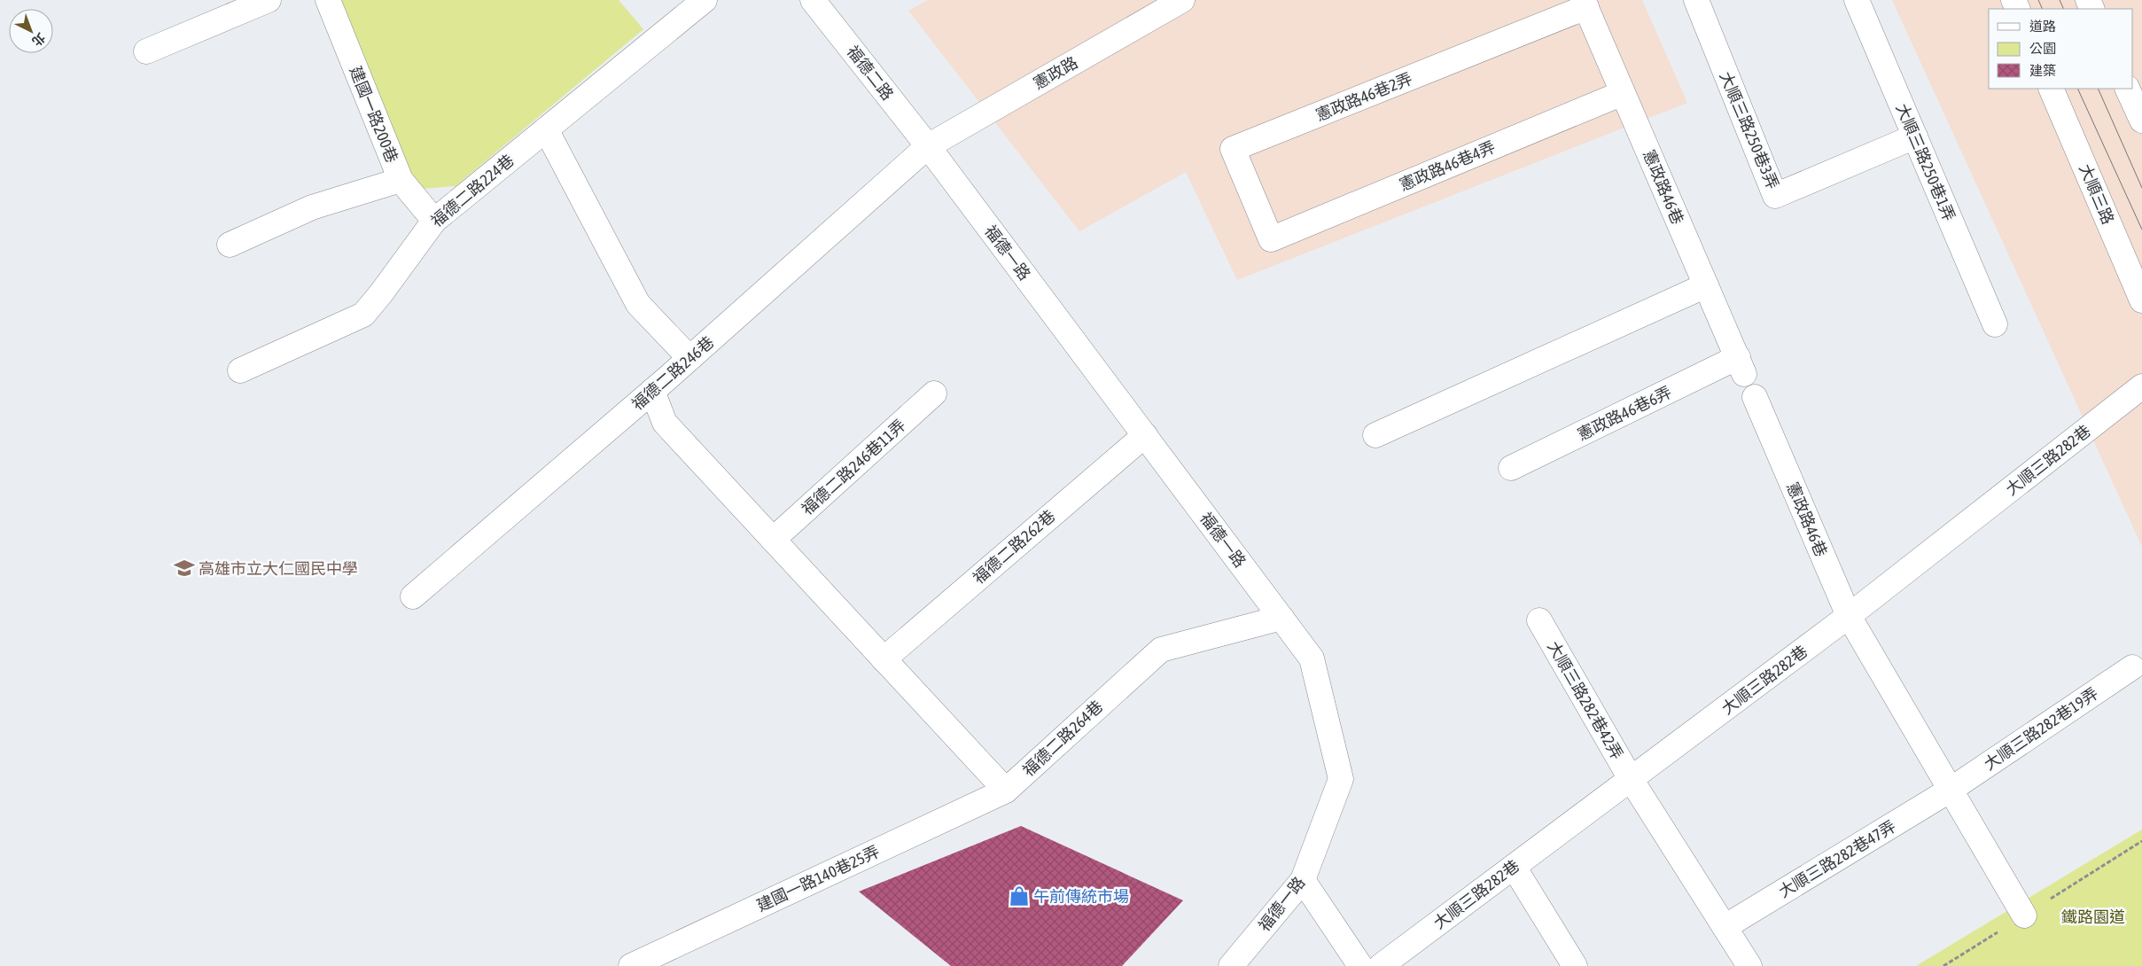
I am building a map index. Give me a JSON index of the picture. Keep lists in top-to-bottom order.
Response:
{
  "streets": {
    "street": [
      "福德二路",
      "憲政路",
      "憲政路46巷2弄",
      "建國一路200巷",
      "大順三路250巷3弄",
      "大順三路250巷1弄",
      "憲政路46巷4弄",
      "憲政路46巷",
      "福德二路224巷",
      "大順三路",
      "福德一路",
      "福德二路246巷",
      "憲政路46巷6弄",
      "大順三路282巷",
      "福德二路246巷11弄",
      "福德二路262巷",
      "大順三路282巷42弄",
      "大順三路282巷19弄",
      "福德二路264巷",
      "大順三路282巷47弄",
      "建國一路140巷25弄"
    ]
  },
  "crossings": [
    ["福德二路", "憲政路"],
    ["福德二路", "福德一路"],
    ["福德二路", "福德二路246巷"],
    ["憲政路", "福德一路"],
    ["憲政路", "福德二路246巷"],
    ["憲政路46巷2弄", "憲政路46巷4弄"],
    ["憲政路46巷2弄", "憲政路46巷"],
    ["建國一路200巷", "福德二路224巷"],
    ["大順三路250巷3弄", "大順三路250巷1弄"],
    ["憲政路46巷4弄", "憲政路46巷"],
    ["憲政路46巷", "憲政路46巷6弄"],
    ["憲政路46巷", "大順三路282巷"],
    ["福德一路", "福德二路246巷"],
    ["福德一路", "福德二路262巷"],
    ["福德一路", "福德二路264巷"],
    ["大順三路282巷", "大順三路282巷42弄"],
    ["大順三路282巷19弄", "大順三路282巷47弄"],
    ["福德二路264巷", "建國一路140巷25弄"]
  ],
  "parks": ["鐵路園道"],
  "places": {
    "school or university": ["高雄市立大仁國民中學"],
    "shop": ["午前傳統市場"]
  },
  "legend": ["道路", "公園", "建築"],
  "north": "bottom right"
}
